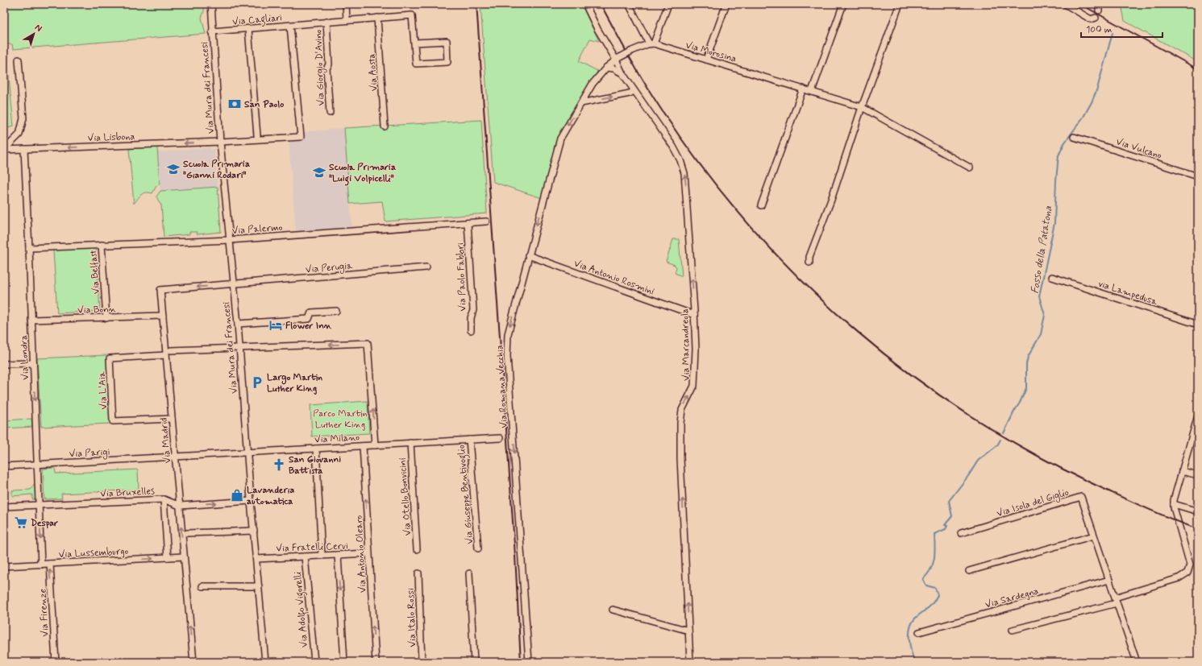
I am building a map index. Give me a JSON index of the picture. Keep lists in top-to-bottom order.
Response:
{
  "streets": {
    "street": [
      "Via Cagliari",
      "Via Morosina",
      "Via Giorgio D'Avino",
      "Via Aosta",
      "Via Mura dei Francesi",
      "Via Lisbona",
      "Via Vulcano",
      "Via Palermo",
      "Via Perugia",
      "Via Belfast",
      "Via Paolo Fabbri",
      "Via Antonio Rosmini",
      "via Lampedusa",
      "Via Bonn",
      "Via Marcandreola",
      "Via Londra",
      "Via Romana Vecchia",
      "Via L'Aia",
      "Via Milano",
      "Via Madrid",
      "Via Parigi",
      "Via Bruxelles",
      "Via Giuseppe Bentivoglio",
      "Via Otello Bonvicini",
      "Via Isola del Giglio",
      "Via Fratelli Cervi",
      "Via Lussemburgo",
      "Via Antonio Olearo",
      "Via Sardegna",
      "Via Adolfo Vigorelli",
      "Via Firenze",
      "Via Italo Rossi"
    ]
  },
  "crossings": [
    ["Via Cagliari", "Via Giorgio D'Avino"],
    ["Via Cagliari", "Via Aosta"],
    ["Via Cagliari", "Via Mura dei Francesi"],
    ["Via Cagliari", "Via Lisbona"],
    ["Via Mura dei Francesi", "Via Lisbona"],
    ["Via Mura dei Francesi", "Via Palermo"],
    ["Via Mura dei Francesi", "Via Perugia"],
    ["Via Mura dei Francesi", "Via Milano"],
    ["Via Mura dei Francesi", "Via Madrid"],
    ["Via Mura dei Francesi", "Via Bruxelles"],
    ["Via Mura dei Francesi", "Via Fratelli Cervi"],
    ["Via Lisbona", "Via Londra"],
    ["Via Palermo", "Via Belfast"],
    ["Via Palermo", "Via Paolo Fabbri"],
    ["Via Palermo", "Via Londra"],
    ["Via Perugia", "Via Madrid"],
    ["Via Belfast", "Via Bonn"],
    ["Via Antonio Rosmini", "Via Marcandreola"],
    ["Via Antonio Rosmini", "Via Romana Vecchia"],
    ["Via Bonn", "Via Londra"],
    ["Via Bonn", "Via Madrid"],
    ["Via Marcandreola", "Via Romana Vecchia"],
    ["Via Londra", "Via Parigi"],
    ["Via Londra", "Via Bruxelles"],
    ["Via Londra", "Via Lussemburgo"],
    ["Via L'Aia", "Via Madrid"],
    ["Via Milano", "Via Madrid"],
    ["Via Milano", "Via Parigi"],
    ["Via Milano", "Via Giuseppe Bentivoglio"],
    ["Via Milano", "Via Otello Bonvicini"],
    ["Via Milano", "Via Antonio Olearo"],
    ["Via Madrid", "Via Parigi"],
    ["Via Madrid", "Via Bruxelles"],
    ["Via Madrid", "Via Lussemburgo"],
    ["Via Isola del Giglio", "Via Sardegna"],
    ["Via Fratelli Cervi", "Via Antonio Olearo"],
    ["Via Fratelli Cervi", "Via Adolfo Vigorelli"],
    ["Via Lussemburgo", "Via Firenze"]
  ],
  "one_way": [
    "Via Lisbona",
    "Via Marcandreola",
    "Via Londra",
    "Via Romana Vecchia",
    "Via Lussemburgo",
    "Via Firenze"
  ],
  "water": ["Fosso della Patatona"],
  "parks": ["Parco Martin Luther King"],
  "places": {
    "bank": ["San Paolo"],
    "school or university": ["Scuola Primaria \"Gianni Rodari\"", "Scuola Primaria \"Luigi Volpicelli\""],
    "hotel": ["Flower Inn"],
    "parking": ["Largo Martin Luther King"],
    "church": ["San Giovanni Battista"],
    "shop": ["Lavanderia automatica"],
    "supermarket": ["Despar"]
  },
  "scale_bar": "100 m",
  "north": "top right"
}
